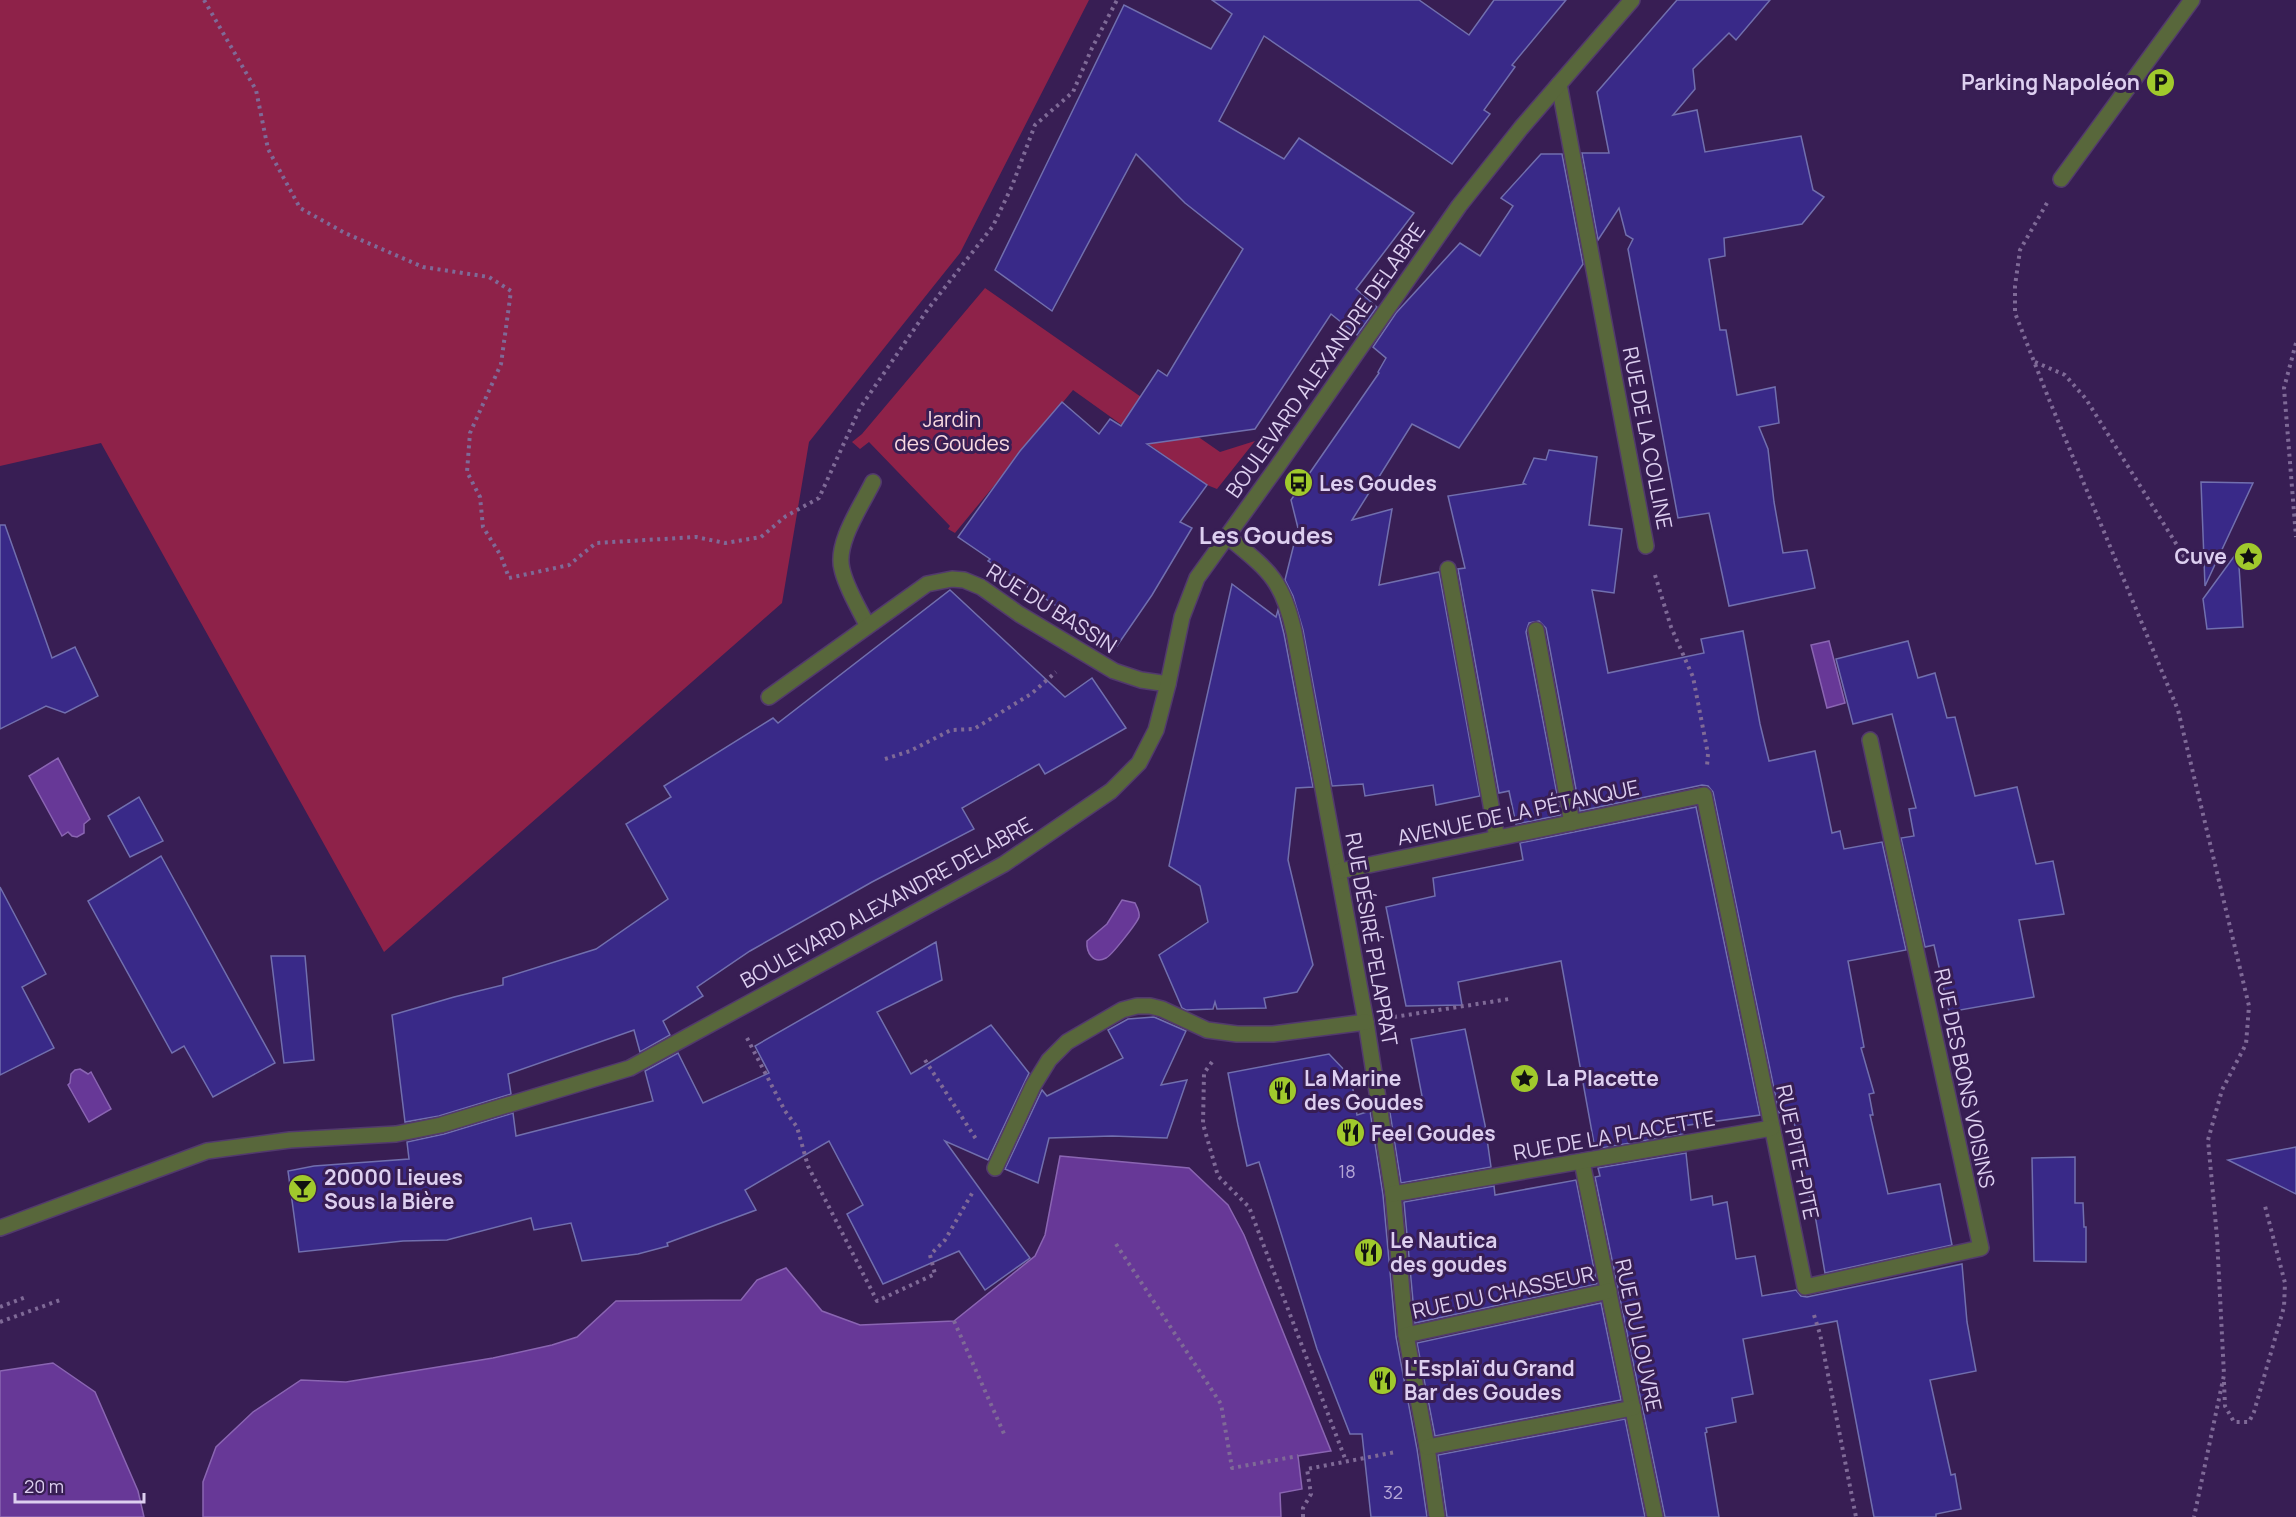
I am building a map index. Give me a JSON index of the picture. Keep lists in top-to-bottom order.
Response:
{
  "streets": {
    "street": [
      "BOULEVARD ALEXANDRE DELABRE",
      "RUE DE LA COLLINE",
      "RUE DU BASSIN",
      "AVENUE DE LA PÉTANQUE",
      "RUE DÉSIRÉ PELAPRAT",
      "RUE DES BONS VOISINS",
      "RUE DE LA PLACETTE",
      "RUE PITE-PITE",
      "RUE DU CHASSEUR",
      "RUE DU LOUVRE"
    ]
  },
  "crossings": [
    ["BOULEVARD ALEXANDRE DELABRE", "RUE DE LA COLLINE"],
    ["BOULEVARD ALEXANDRE DELABRE", "RUE DU BASSIN"],
    ["BOULEVARD ALEXANDRE DELABRE", "RUE DÉSIRÉ PELAPRAT"],
    ["RUE DE LA COLLINE", "AVENUE DE LA PÉTANQUE"],
    ["RUE DE LA COLLINE", "RUE PITE-PITE"],
    ["AVENUE DE LA PÉTANQUE", "RUE DÉSIRÉ PELAPRAT"],
    ["AVENUE DE LA PÉTANQUE", "RUE PITE-PITE"],
    ["RUE DÉSIRÉ PELAPRAT", "RUE DE LA PLACETTE"],
    ["RUE DÉSIRÉ PELAPRAT", "RUE DU CHASSEUR"],
    ["RUE DES BONS VOISINS", "RUE PITE-PITE"],
    ["RUE DE LA PLACETTE", "RUE PITE-PITE"],
    ["RUE DE LA PLACETTE", "RUE DU LOUVRE"],
    ["RUE DU CHASSEUR", "RUE DU LOUVRE"]
  ],
  "districts": ["Les Goudes"],
  "parks": ["Jardin des Goudes"],
  "places": {
    "parking": ["Parking Napoléon"],
    "bus stop": ["Les Goudes"],
    "place": ["Cuve", "La Placette"],
    "restaurant": [
      "La Marine des Goudes",
      "Feel Goudes",
      "Le Nautica des goudes",
      "L'Esplaï du Grand Bar des Goudes"
    ],
    "bar": ["20000 Lieues Sous la Bière"]
  },
  "house_numbers": ["18", "32"],
  "scale_bar": "20 m"
}
